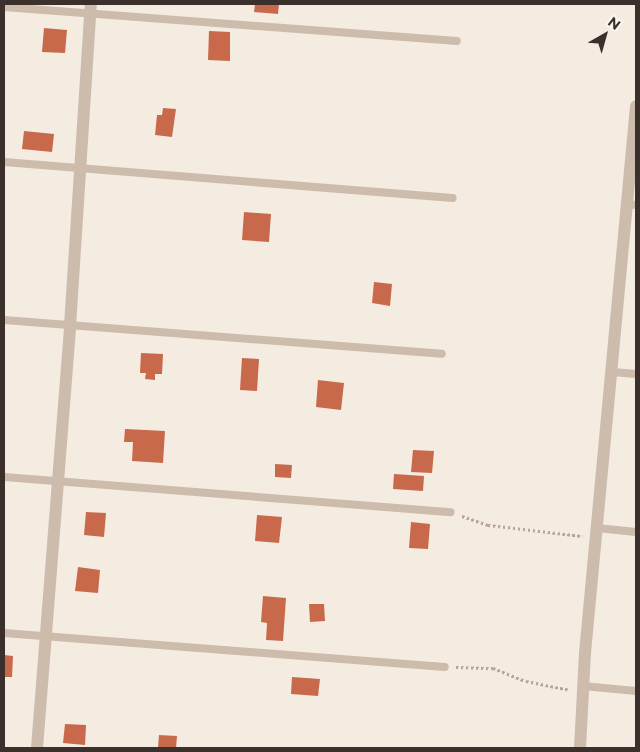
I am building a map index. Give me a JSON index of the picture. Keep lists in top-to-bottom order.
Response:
{
  "north": "top right"
}
